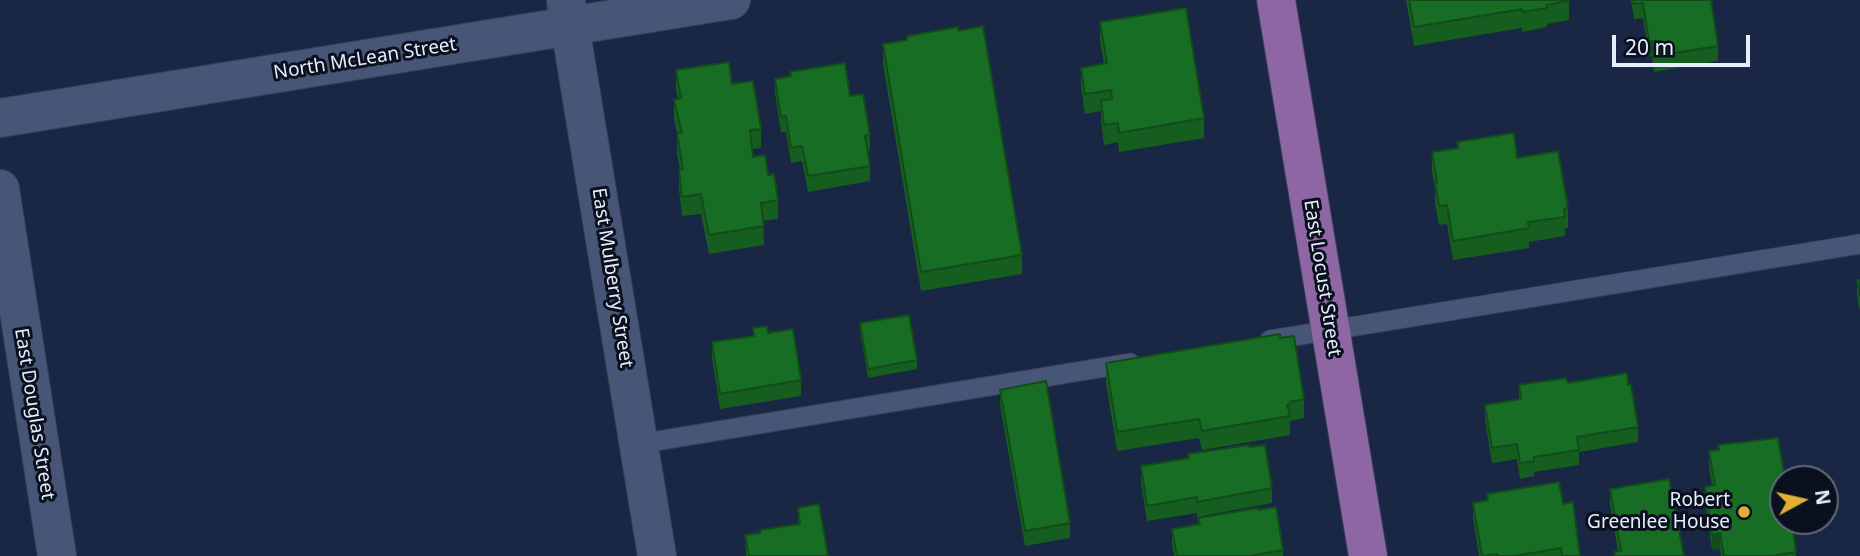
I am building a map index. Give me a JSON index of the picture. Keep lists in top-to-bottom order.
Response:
{
  "streets": {
    "main road": ["East Locust Street"],
    "street": ["North McLean Street", "East Mulberry Street", "East Douglas Street"]
  },
  "crossings": [
    ["North McLean Street", "East Mulberry Street"]
  ],
  "places": ["Robert Greenlee House"],
  "scale_bar": "20 m",
  "north": "right"
}
